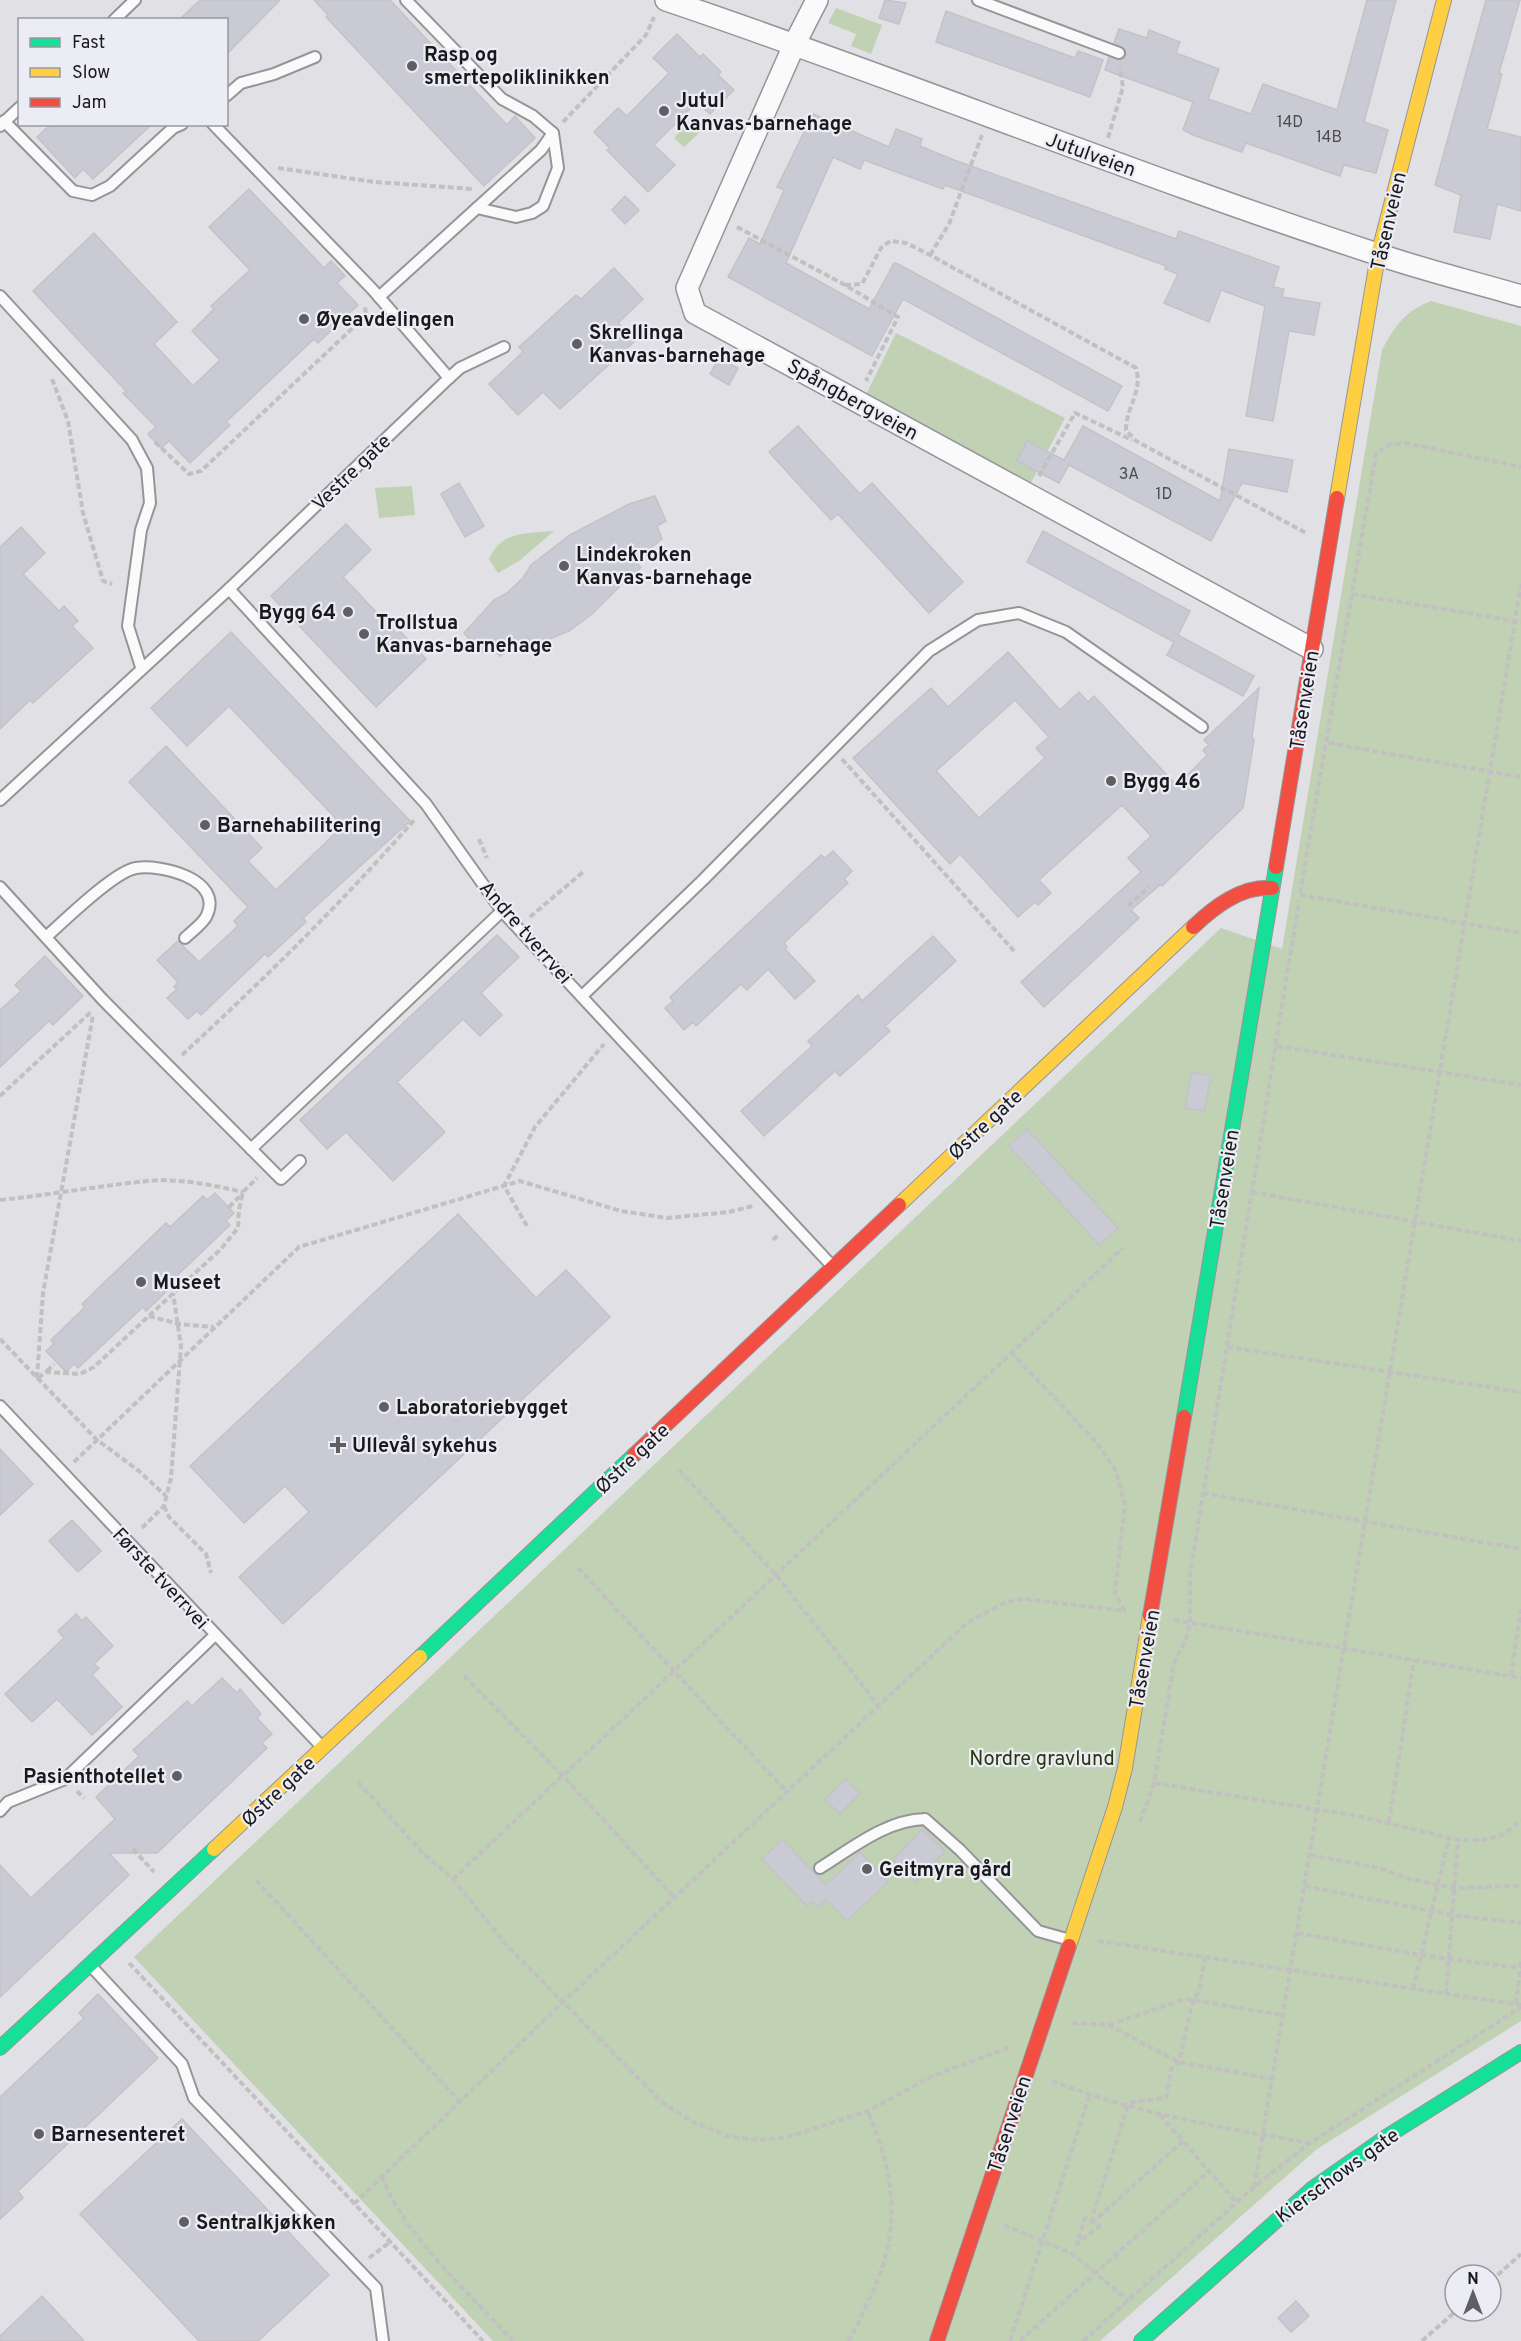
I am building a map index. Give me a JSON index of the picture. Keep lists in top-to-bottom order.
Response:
{
  "streets": {
    "street": [
      "Jutulveien",
      "Tåsenveien",
      "Spångbergveien",
      "Østre gate",
      "Kierschows gate"
    ],
    "lane": ["Vestre gate", "Andre tverrvei", "Første tverrvei"]
  },
  "crossings": [
    ["Jutulveien", "Tåsenveien"],
    ["Jutulveien", "Spångbergveien"],
    ["Tåsenveien", "Spångbergveien"],
    ["Tåsenveien", "Østre gate"],
    ["Vestre gate", "Andre tverrvei"],
    ["Andre tverrvei", "Østre gate"],
    ["Østre gate", "Første tverrvei"]
  ],
  "parks": ["Nordre gravlund"],
  "places": {
    "other": [
      "Rasp og smertepoliklinikken",
      "Jutul Kanvas-barnehage",
      "Øyeavdelingen",
      "Skrellinga Kanvas-barnehage",
      "Lindekroken Kanvas-barnehage",
      "Bygg 64",
      "Trollstua Kanvas-barnehage",
      "Bygg 46",
      "Barnehabilitering",
      "Museet",
      "Laboratoriebygget",
      "Pasienthotellet",
      "Geitmyra gård",
      "Barnesenteret",
      "Sentralkjøkken"
    ],
    "health": ["Ullevål sykehus"]
  },
  "house_numbers": [
    "14D",
    "14B",
    "3A",
    "1D"
  ],
  "legend": ["Fast", "Slow", "Jam"],
  "north": "top"
}
